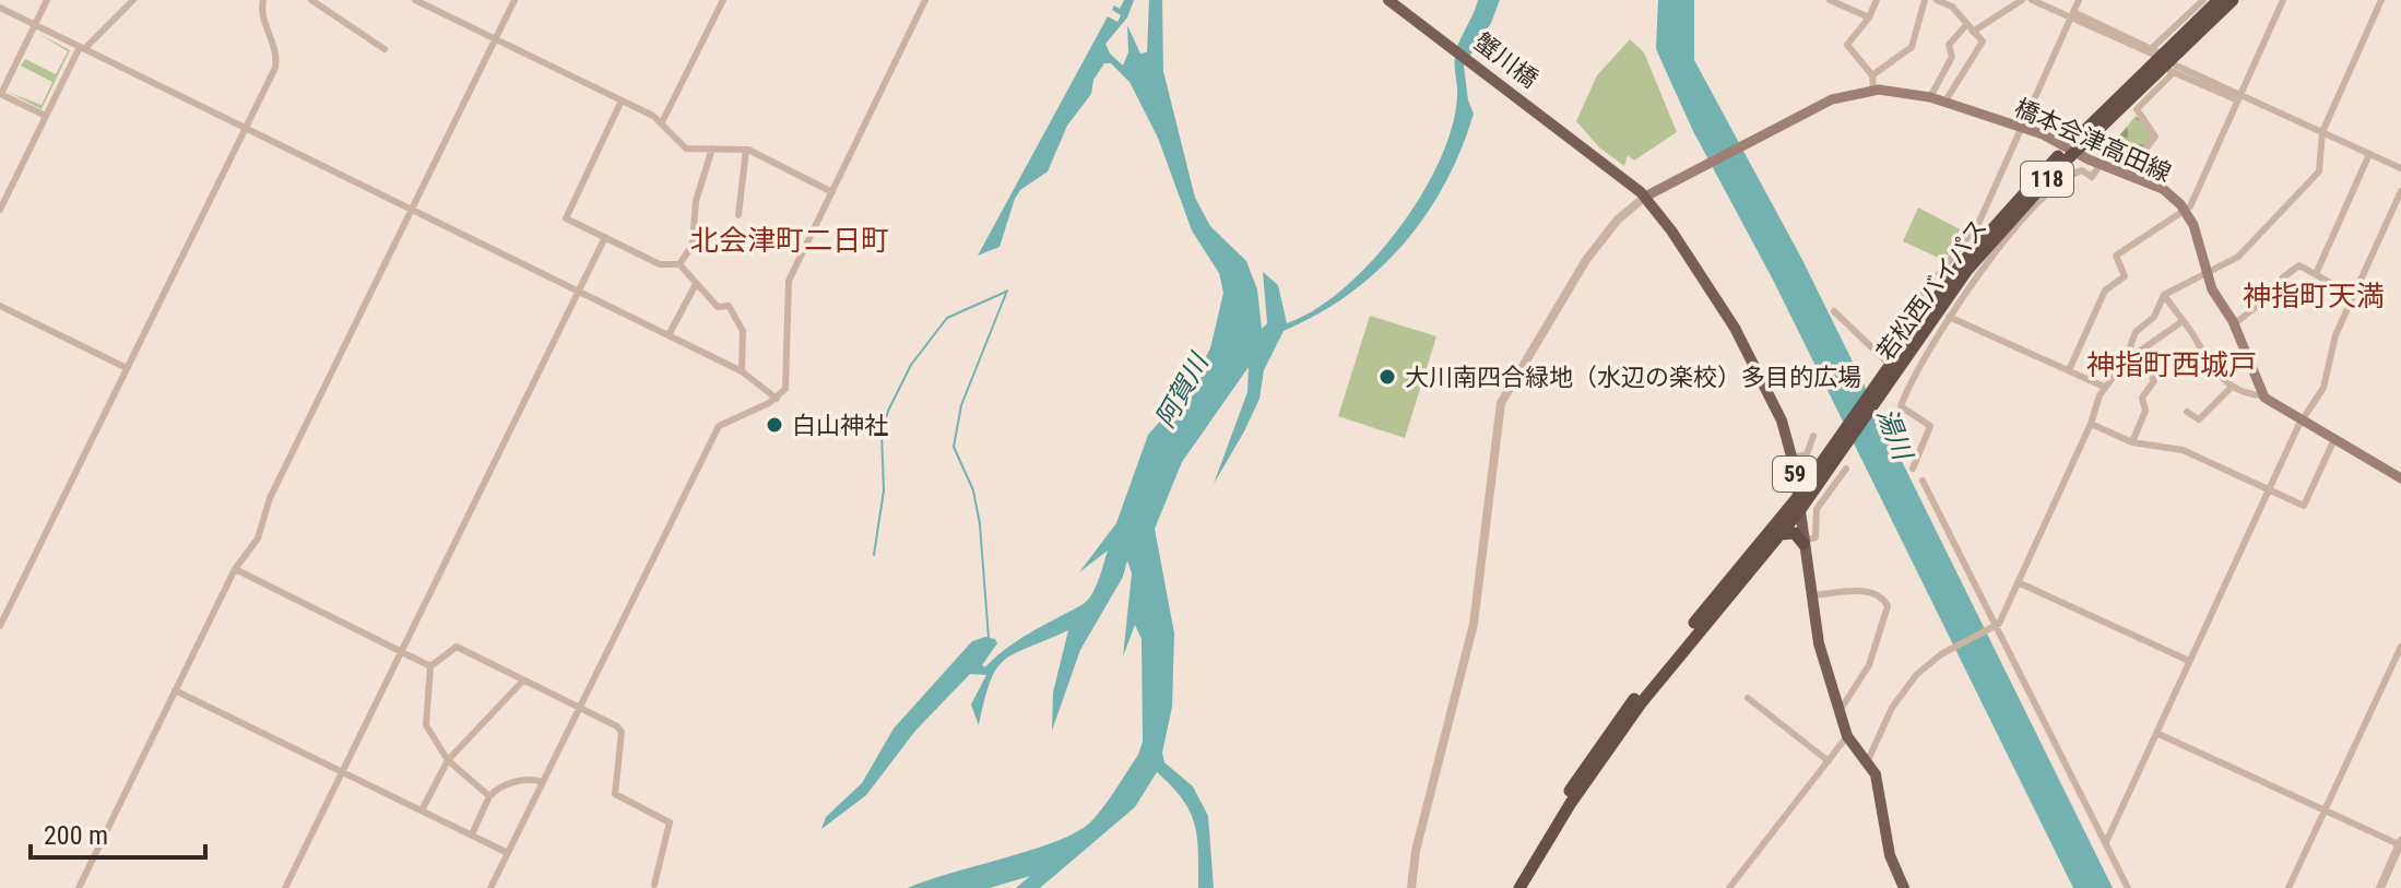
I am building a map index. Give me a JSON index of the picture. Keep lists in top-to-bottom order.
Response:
{
  "streets": {
    "highway": ["118", "若松西バイパス"],
    "main road": ["蟹川橋", "橋本会津高田線", "59"]
  },
  "crossings": [
    ["蟹川橋", "橋本会津高田線"],
    ["蟹川橋", "59"],
    ["橋本会津高田線", "若松西バイパス"],
    ["橋本会津高田線", "59"],
    ["118", "若松西バイパス"],
    ["118", "59"]
  ],
  "districts": ["北会津町二日町", "神指町天満", "神指町西城戸"],
  "water": ["阿賀川", "湯川"],
  "places": ["大川南四合緑地（水辺の楽校）多目的広場", "白山神社"],
  "scale_bar": "200 m"
}
